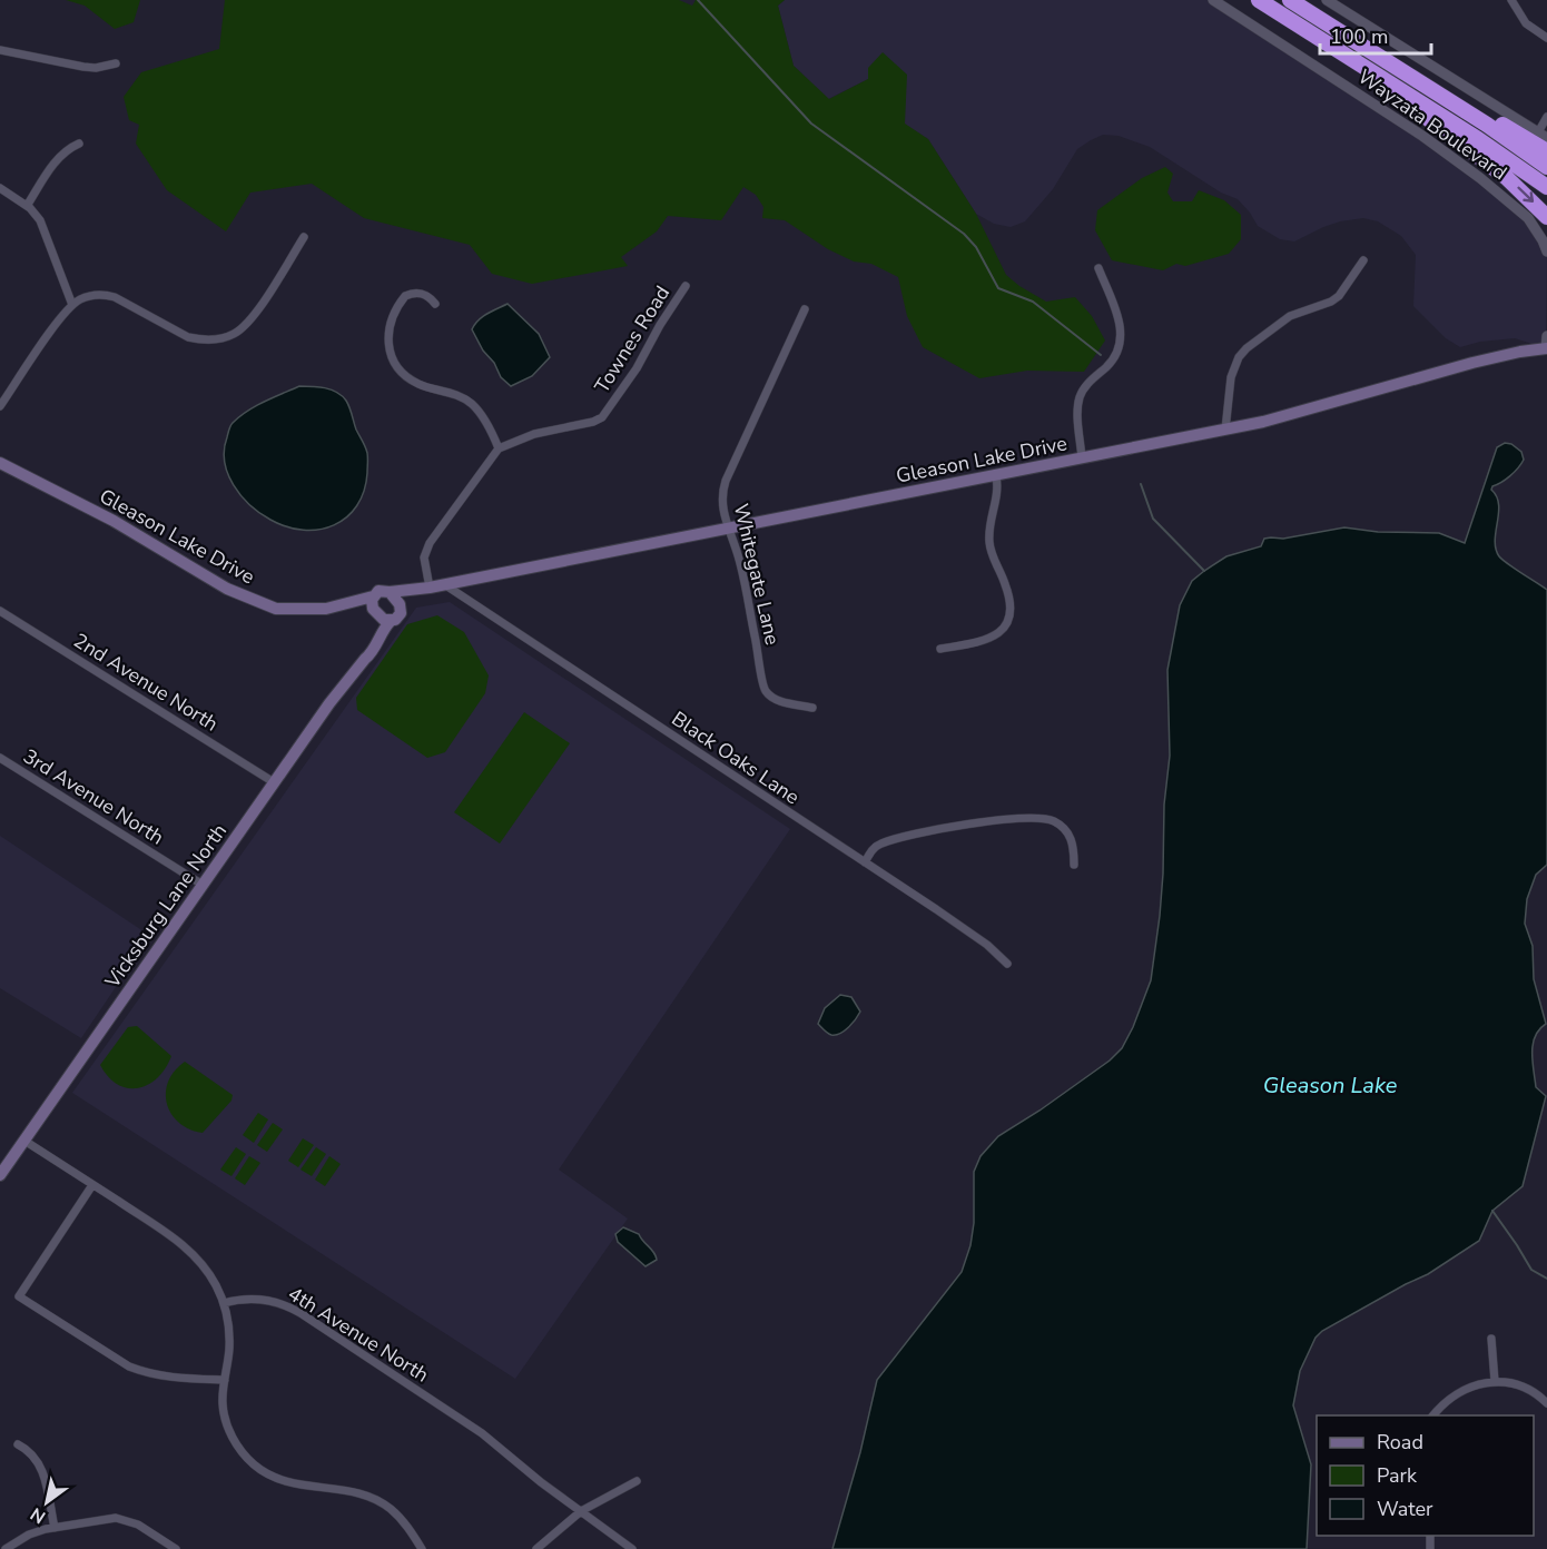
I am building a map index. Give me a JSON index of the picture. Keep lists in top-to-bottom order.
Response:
{
  "streets": {
    "main road": ["Gleason Lake Drive", "Vicksburg Lane North"],
    "street": [
      "Wayzata Boulevard",
      "Townes Road",
      "Whitegate Lane",
      "2nd Avenue North",
      "Black Oaks Lane",
      "3rd Avenue North",
      "4th Avenue North"
    ]
  },
  "crossings": [
    ["Gleason Lake Drive", "Whitegate Lane"],
    ["Gleason Lake Drive", "Black Oaks Lane"],
    ["Gleason Lake Drive", "Vicksburg Lane North"],
    ["2nd Avenue North", "Vicksburg Lane North"],
    ["3rd Avenue North", "Vicksburg Lane North"]
  ],
  "water": ["Gleason Lake"],
  "legend": ["Road", "Park", "Water"],
  "scale_bar": "100 m",
  "north": "bottom left"
}
